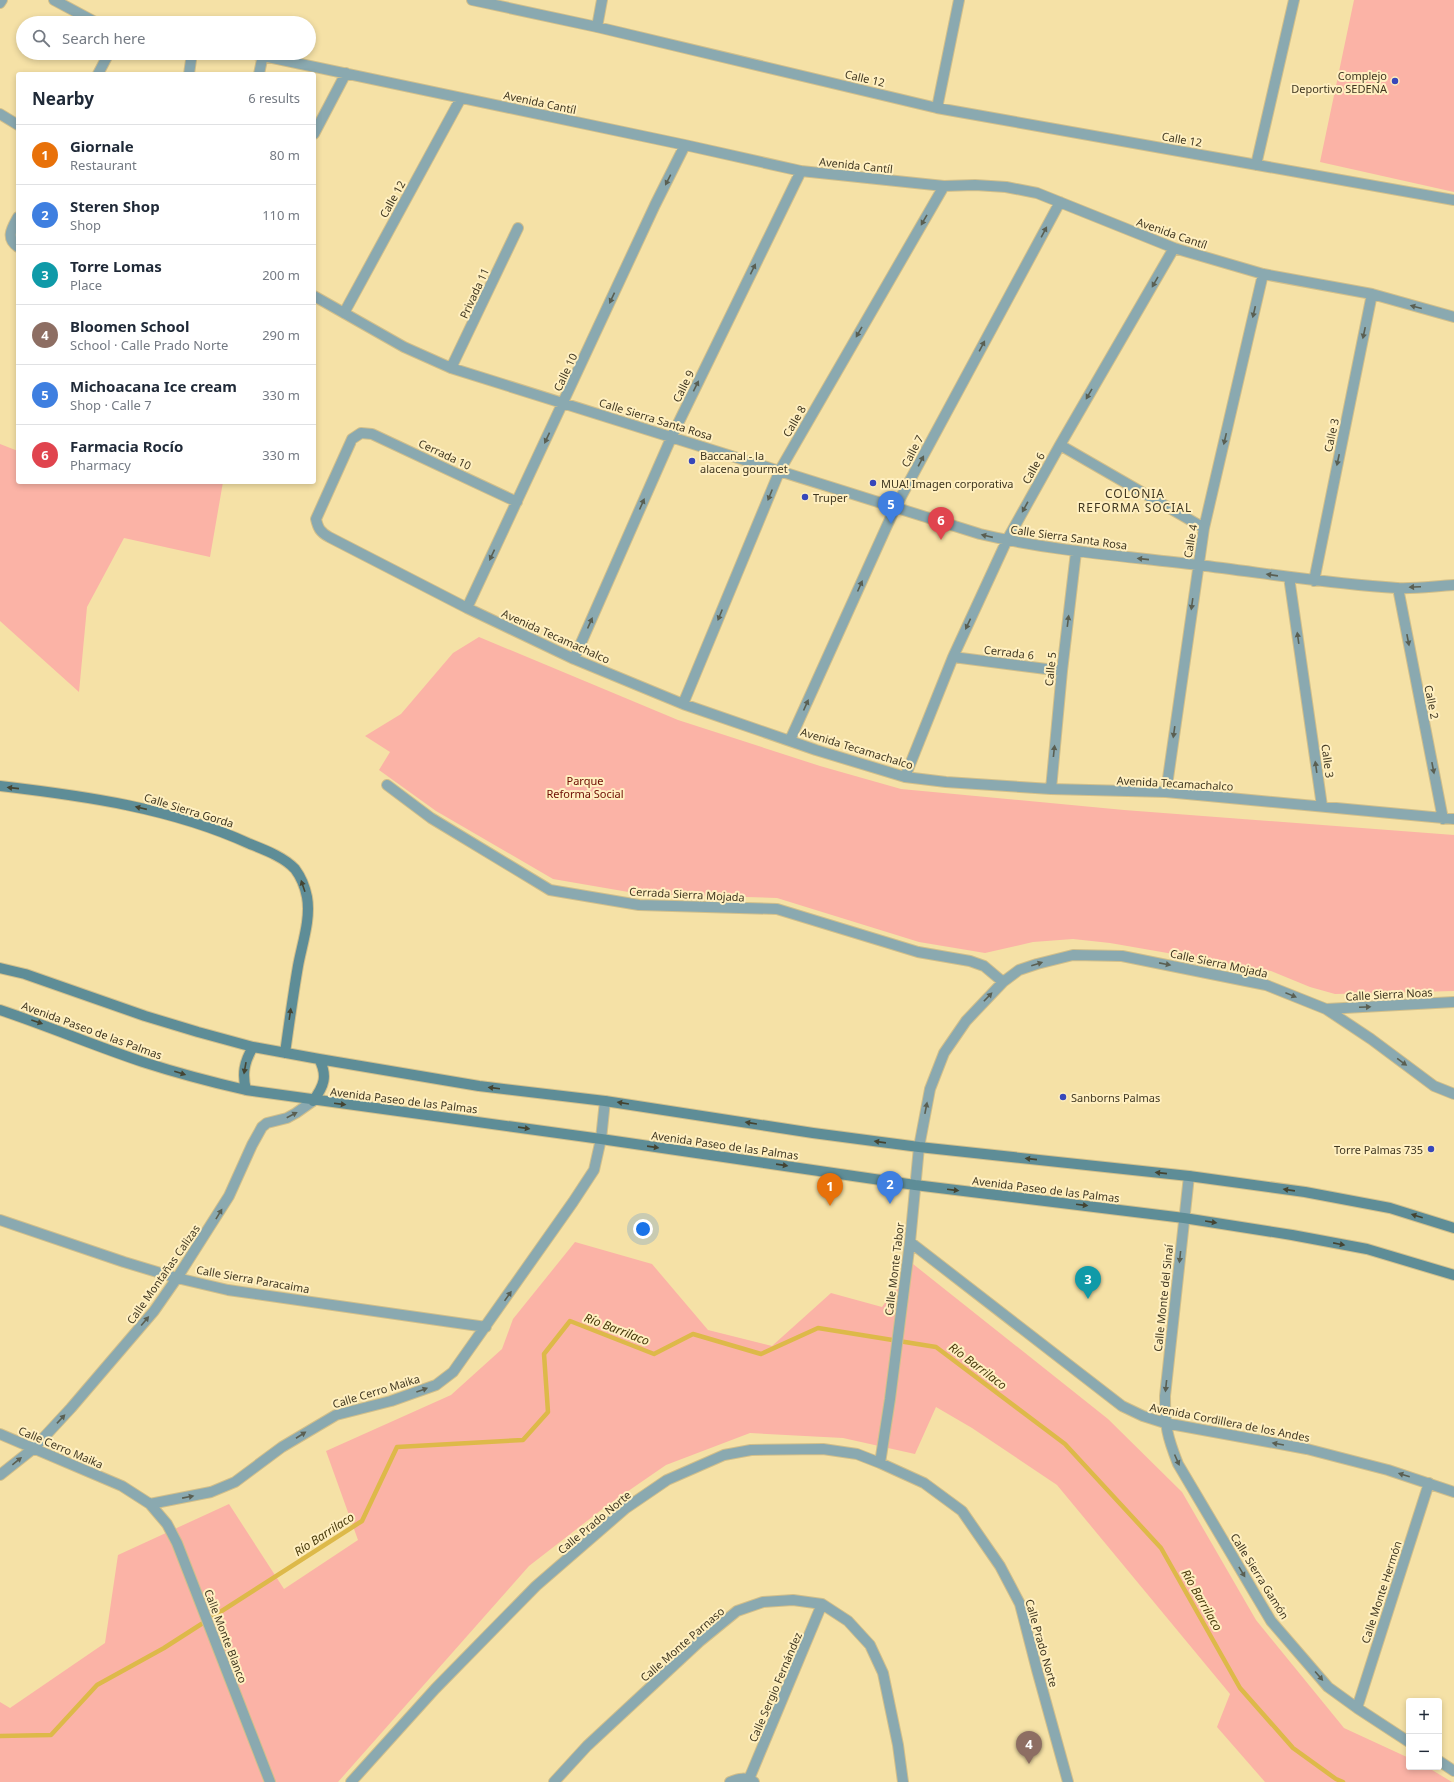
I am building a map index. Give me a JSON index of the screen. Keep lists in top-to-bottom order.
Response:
{
  "streets": {
    "main road": ["Calle Sierra Gorda", "Avenida Paseo de las Palmas"],
    "street": [
      "Calle 12",
      "Avenida Cantíl",
      "Privada 11",
      "Calle 10",
      "Calle 9",
      "Calle Sierra Santa Rosa",
      "Calle 8",
      "Calle 3",
      "Calle 7",
      "Cerrada 10",
      "Calle 6",
      "Calle 4",
      "Avenida Tecamachalco",
      "Cerrada 6",
      "Calle 5",
      "Calle 2",
      "Cerrada Sierra Mojada",
      "Calle Sierra Mojada",
      "Calle Sierra Noas",
      "Calle Monte Tabor",
      "Calle Montañas Calizas",
      "Calle Sierra Paracaima",
      "Calle Monte del Sinaí",
      "Calle Cerro Maika",
      "Avenida Cordillera de los Andes",
      "Calle Prado Norte",
      "Calle Sierra Gamón",
      "Calle Monte Hermón",
      "Calle Monte Blanco",
      "Calle Monte Parnaso",
      "Calle Sergio Fernández"
    ]
  },
  "crossings": [
    ["Calle 12", "Avenida Cantíl"],
    ["Calle 12", "Calle Sierra Santa Rosa"],
    ["Avenida Cantíl", "Calle 10"],
    ["Avenida Cantíl", "Calle 9"],
    ["Avenida Cantíl", "Calle 8"],
    ["Avenida Cantíl", "Calle 3"],
    ["Avenida Cantíl", "Calle 7"],
    ["Avenida Cantíl", "Calle 6"],
    ["Avenida Cantíl", "Calle 4"],
    ["Privada 11", "Calle Sierra Santa Rosa"],
    ["Calle 10", "Calle Sierra Santa Rosa"],
    ["Calle 10", "Cerrada 10"],
    ["Calle 10", "Avenida Tecamachalco"],
    ["Calle 9", "Calle Sierra Santa Rosa"],
    ["Calle 9", "Avenida Tecamachalco"],
    ["Calle Sierra Santa Rosa", "Calle 8"],
    ["Calle Sierra Santa Rosa", "Calle 3"],
    ["Calle Sierra Santa Rosa", "Calle 7"],
    ["Calle Sierra Santa Rosa", "Calle 6"],
    ["Calle Sierra Santa Rosa", "Calle 4"],
    ["Calle Sierra Santa Rosa", "Calle 5"],
    ["Calle Sierra Santa Rosa", "Calle 2"],
    ["Calle 8", "Avenida Tecamachalco"],
    ["Calle 3", "Avenida Tecamachalco"],
    ["Calle 7", "Avenida Tecamachalco"],
    ["Cerrada 10", "Avenida Tecamachalco"],
    ["Calle 6", "Avenida Tecamachalco"],
    ["Calle 6", "Cerrada 6"],
    ["Calle 4", "Avenida Tecamachalco"],
    ["Avenida Tecamachalco", "Calle 5"],
    ["Avenida Tecamachalco", "Calle 2"],
    ["Cerrada 6", "Calle 5"],
    ["Calle Sierra Gorda", "Avenida Paseo de las Palmas"],
    ["Cerrada Sierra Mojada", "Calle Sierra Mojada"],
    ["Cerrada Sierra Mojada", "Calle Monte Tabor"],
    ["Calle Sierra Mojada", "Calle Sierra Noas"],
    ["Calle Sierra Mojada", "Calle Monte Tabor"],
    ["Avenida Paseo de las Palmas", "Calle Monte Tabor"],
    ["Avenida Paseo de las Palmas", "Calle Montañas Calizas"],
    ["Avenida Paseo de las Palmas", "Calle Monte del Sinaí"],
    ["Avenida Paseo de las Palmas", "Calle Cerro Maika"],
    ["Calle Monte Tabor", "Avenida Cordillera de los Andes"],
    ["Calle Monte Tabor", "Calle Prado Norte"],
    ["Calle Montañas Calizas", "Calle Sierra Paracaima"],
    ["Calle Montañas Calizas", "Calle Cerro Maika"],
    ["Calle Sierra Paracaima", "Calle Cerro Maika"],
    ["Calle Monte del Sinaí", "Avenida Cordillera de los Andes"],
    ["Calle Monte del Sinaí", "Calle Sierra Gamón"],
    ["Calle Cerro Maika", "Calle Monte Blanco"],
    ["Avenida Cordillera de los Andes", "Calle Sierra Gamón"],
    ["Avenida Cordillera de los Andes", "Calle Monte Hermón"],
    ["Calle Sierra Gamón", "Calle Monte Hermón"],
    ["Calle Monte Parnaso", "Calle Sergio Fernández"]
  ],
  "one_way": [
    "Calle 10",
    "Calle 9",
    "Calle 8",
    "Calle 7",
    "Calle 6",
    "Calle 4",
    "Calle 5",
    "Calle 2",
    "Calle Sierra Mojada",
    "Calle Sierra Noas",
    "Calle Monte Tabor",
    "Calle Montañas Calizas",
    "Calle Monte del Sinaí",
    "Calle Cerro Maika",
    "Avenida Cordillera de los Andes",
    "Calle Sierra Gamón"
  ],
  "districts": ["COLONIA REFORMA SOCIAL"],
  "water": ["Río Barrilaco"],
  "parks": ["Parque Reforma Social"],
  "places": [
    "Complejo Deportivo SEDENA",
    "Baccanal - la alacena gourmet",
    "MUA! Imagen corporativa",
    "Truper",
    "Sanborns Palmas",
    "Torre Palmas 735"
  ],
  "page": {
    "search": "Search here",
    "heading": ["Nearby", "6 results"],
    "list": [
      {
        "mark": "1",
        "name": "Giornale",
        "note": "Restaurant",
        "value": "80 m"
      },
      {
        "mark": "2",
        "name": "Steren Shop",
        "note": "Shop",
        "value": "110 m"
      },
      {
        "mark": "3",
        "name": "Torre Lomas",
        "note": "Place",
        "value": "200 m"
      },
      {
        "mark": "4",
        "name": "Bloomen School",
        "note": "School · Calle Prado Norte",
        "value": "290 m"
      },
      {
        "mark": "5",
        "name": "Michoacana Ice cream",
        "note": "Shop · Calle 7",
        "value": "330 m"
      },
      {
        "mark": "6",
        "name": "Farmacia Rocío",
        "note": "Pharmacy",
        "value": "330 m"
      }
    ],
    "pins": [
      "5",
      "6",
      "2",
      "1",
      "3",
      "4"
    ],
    "map_buttons": ["+", "−"]
  }
}
